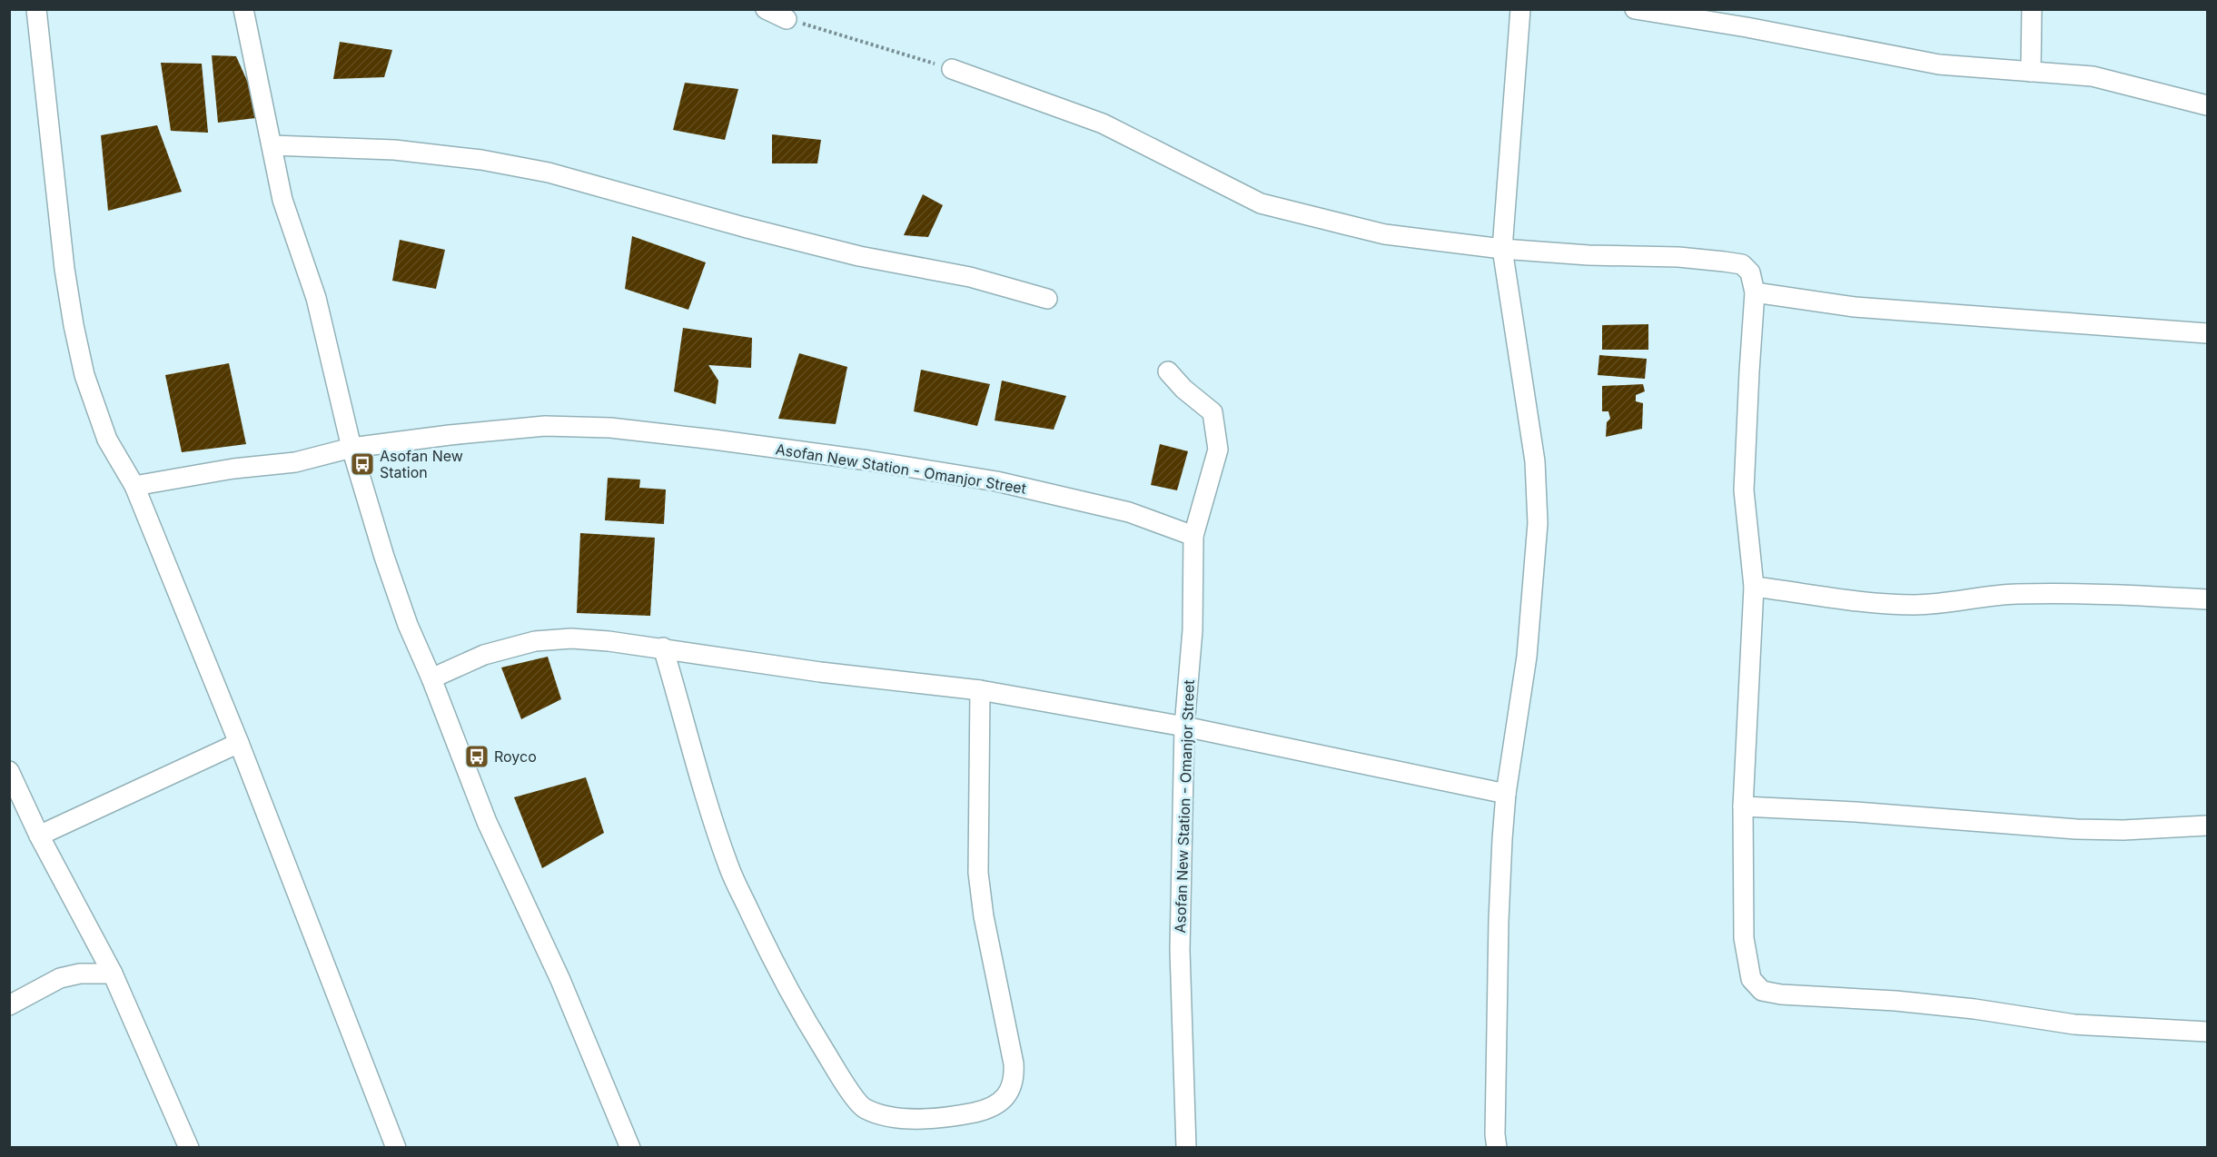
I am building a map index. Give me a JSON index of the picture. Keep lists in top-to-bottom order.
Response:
{
  "streets": {
    "street": ["Asofan New Station - Omanjor Street"]
  },
  "places": {
    "bus stop": ["Asofan New Station", "Royco"]
  }
}
